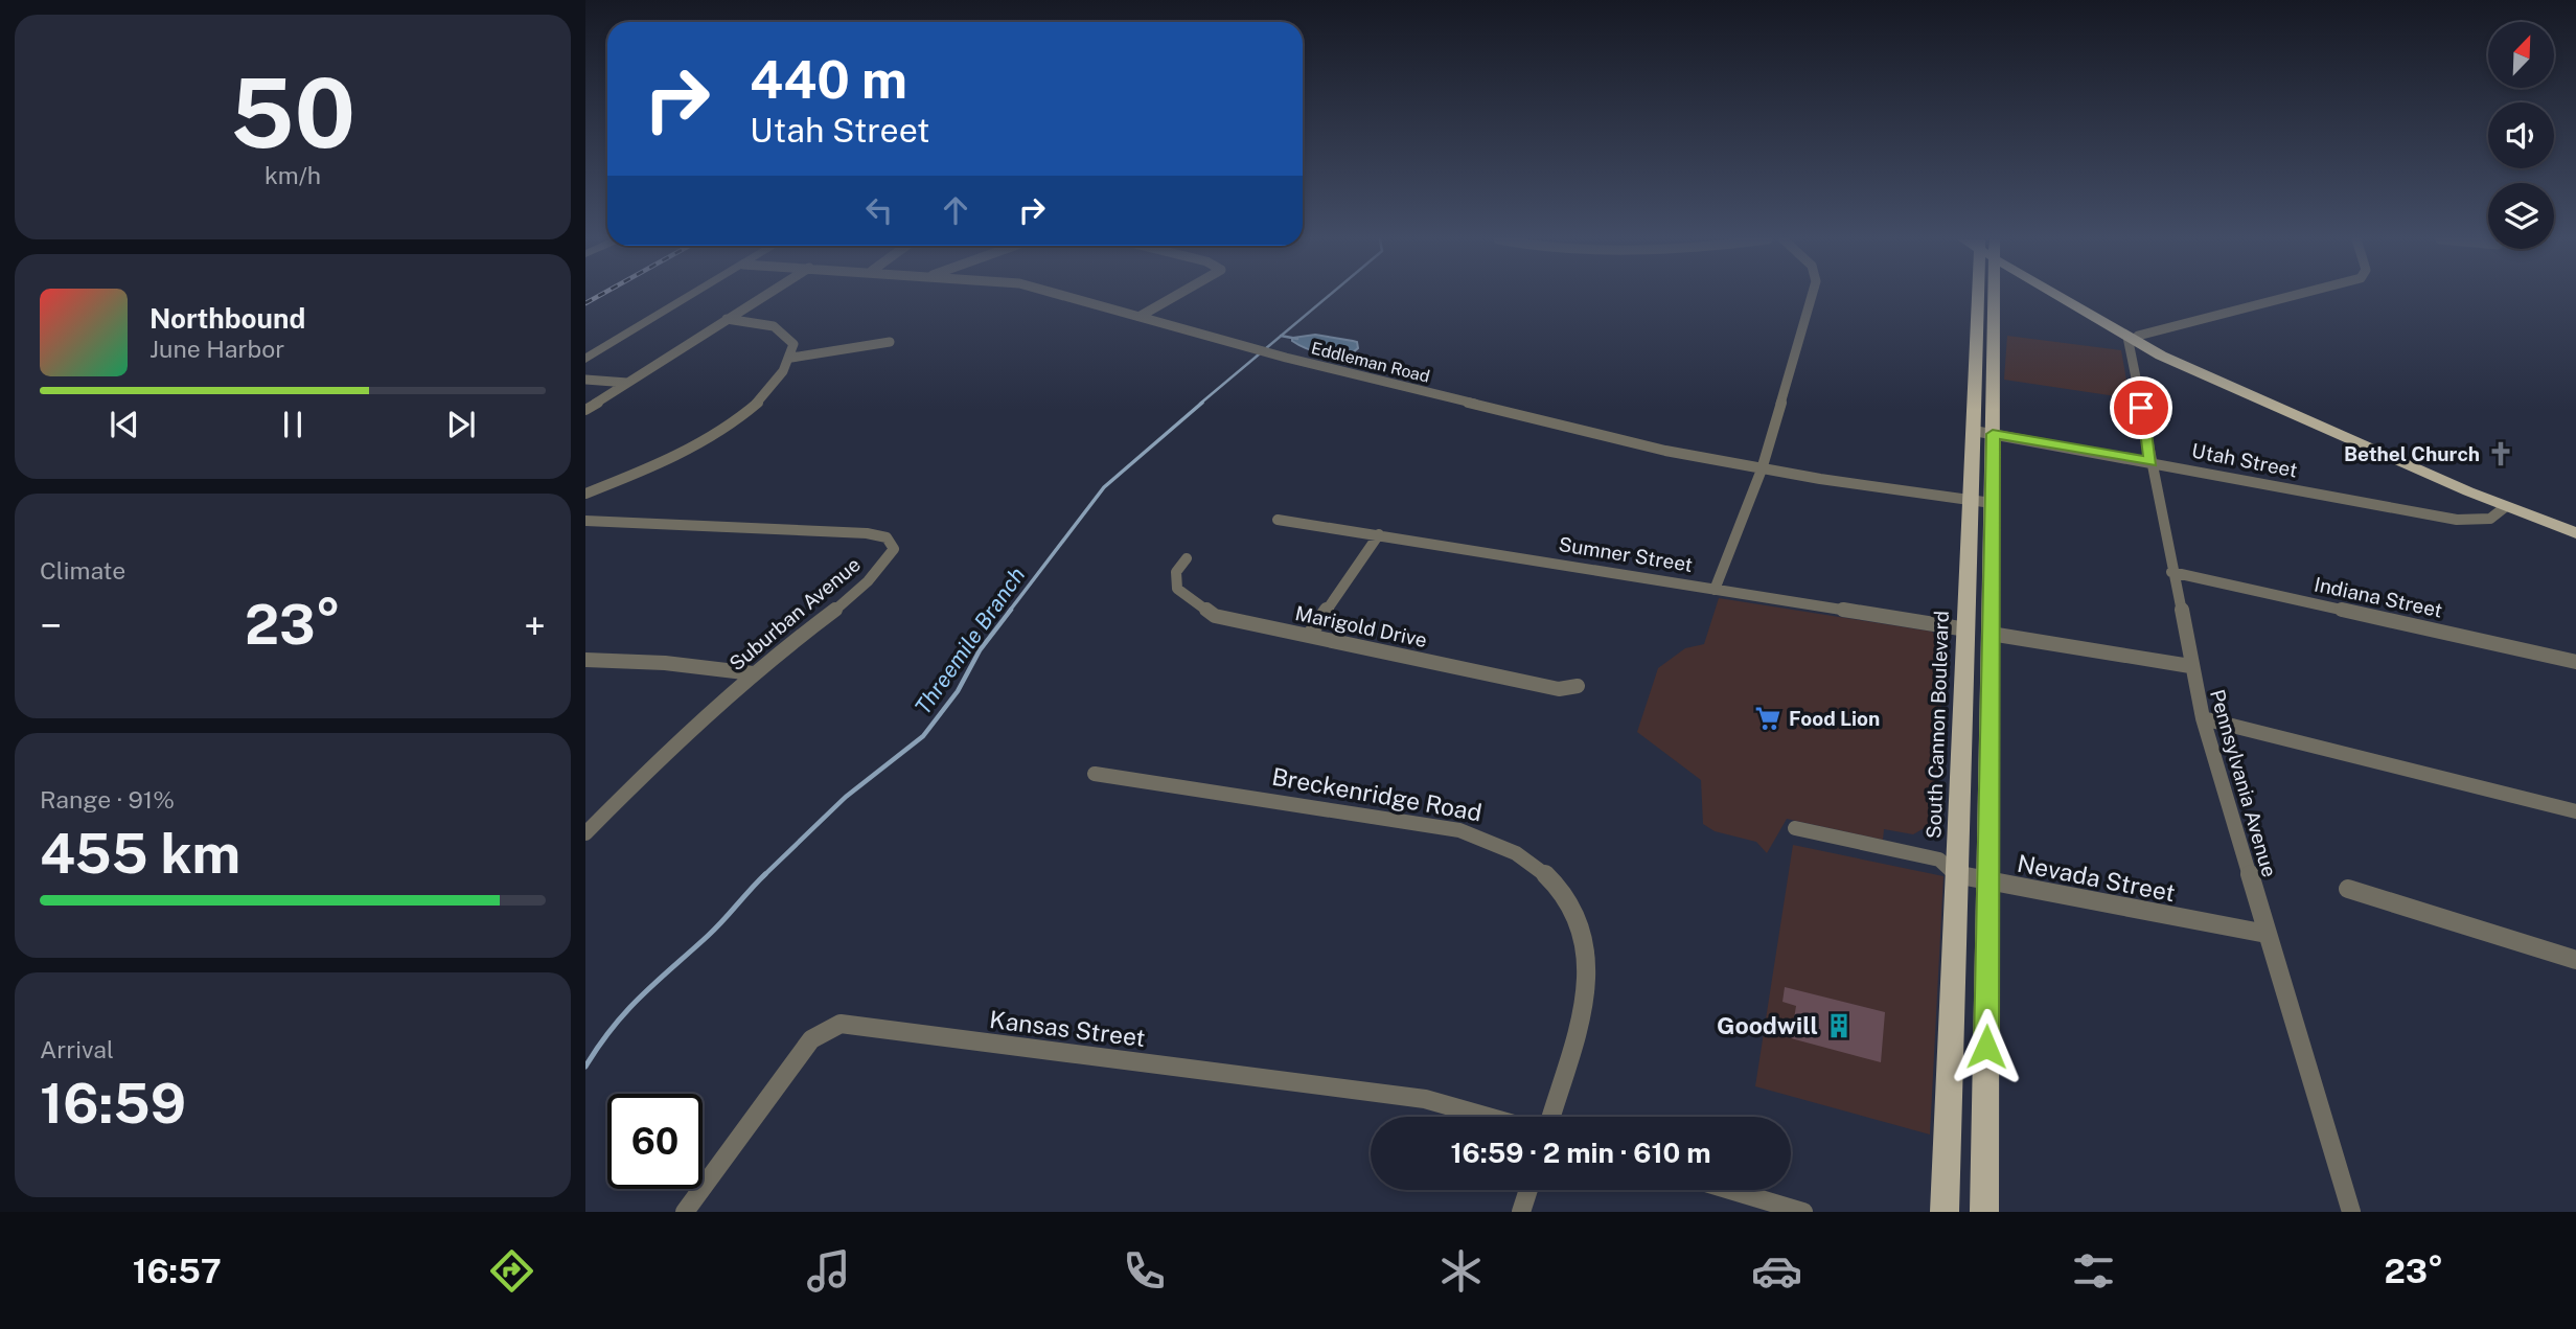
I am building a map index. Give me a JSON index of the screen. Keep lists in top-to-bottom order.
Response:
{
  "streets": {
    "main road": ["South Cannon Boulevard"],
    "street": [
      "Eddleman Road",
      "Utah Street",
      "Sumner Street",
      "Indiana Street",
      "Suburban Avenue",
      "Marigold Drive",
      "Pennsylvania Avenue",
      "Breckenridge Road",
      "Nevada Street",
      "Kansas Street"
    ]
  },
  "crossings": [
    ["Eddleman Road", "South Cannon Boulevard"],
    ["Utah Street", "South Cannon Boulevard"],
    ["Utah Street", "Pennsylvania Avenue"],
    ["Sumner Street", "South Cannon Boulevard"],
    ["Sumner Street", "Pennsylvania Avenue"],
    ["Indiana Street", "Pennsylvania Avenue"],
    ["South Cannon Boulevard", "Nevada Street"],
    ["Pennsylvania Avenue", "Nevada Street"]
  ],
  "water": ["Threemile Branch"],
  "places": {
    "church": ["Bethel Church"],
    "supermarket": ["Food Lion"],
    "building": ["Goodwill"]
  },
  "north": "top right",
  "page": {
    "tile": [
      ["50", "km/h"],
      "Climate",
      ["Range · 91%", "455 km"],
      ["Arrival", "16:59"]
    ],
    "turn": ["440 m", "Utah Street"],
    "song": ["Northbound", "June Harbor"],
    "heat": ["−", "23°", "+"],
    "limit": "60",
    "trip": "16:59 · 2 min · 610 m",
    "tabs": ["16:57", "23°"]
  }
}
